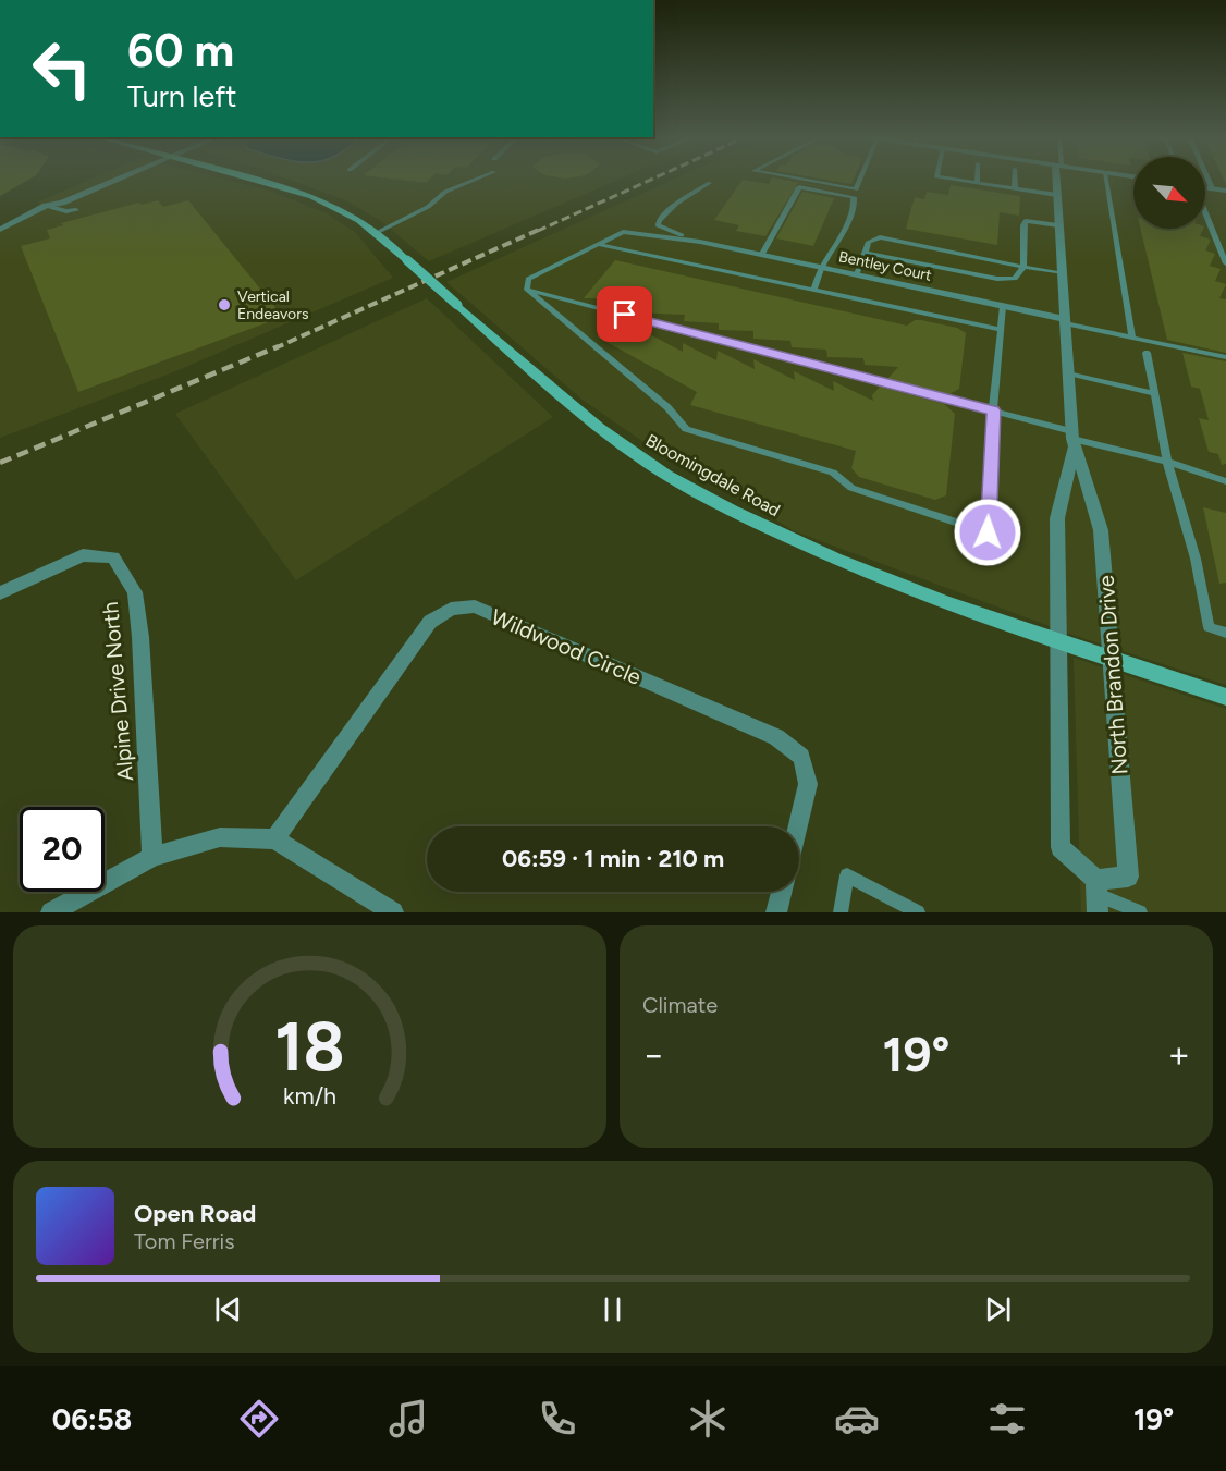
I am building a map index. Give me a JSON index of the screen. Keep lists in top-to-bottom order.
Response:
{
  "streets": {
    "main road": ["Bloomingdale Road"],
    "street": [
      "Bentley Court",
      "Wildwood Circle",
      "North Brandon Drive",
      "Alpine Drive North"
    ]
  },
  "crossings": [
    ["Bentley Court", "North Brandon Drive"],
    ["Bloomingdale Road", "North Brandon Drive"]
  ],
  "places": ["Vertical Endeavors"],
  "north": "bottom right",
  "page": {
    "turn": ["60 m", "Turn left"],
    "limit": "20",
    "trip": "06:59 · 1 min · 210 m",
    "tile": "Climate",
    "heat": ["−", "19°", "+"],
    "song": ["Open Road", "Tom Ferris"],
    "tabs": ["06:58", "19°"],
    "gauge": ["18", "km/h"]
  }
}
